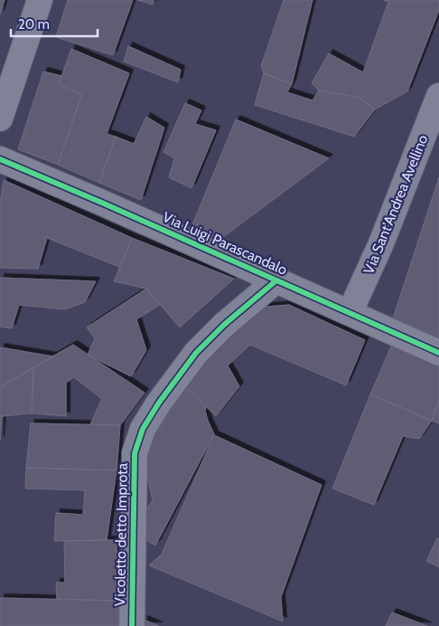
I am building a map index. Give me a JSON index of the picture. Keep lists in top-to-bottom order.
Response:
{
  "streets": {
    "street": ["Via Sant'Andrea Avellino", "Via Luigi Parascandalo", "Vicoletto detto Improta"]
  },
  "crossings": [
    ["Via Sant'Andrea Avellino", "Via Luigi Parascandalo"],
    ["Via Luigi Parascandalo", "Vicoletto detto Improta"]
  ],
  "scale_bar": "20 m"
}
